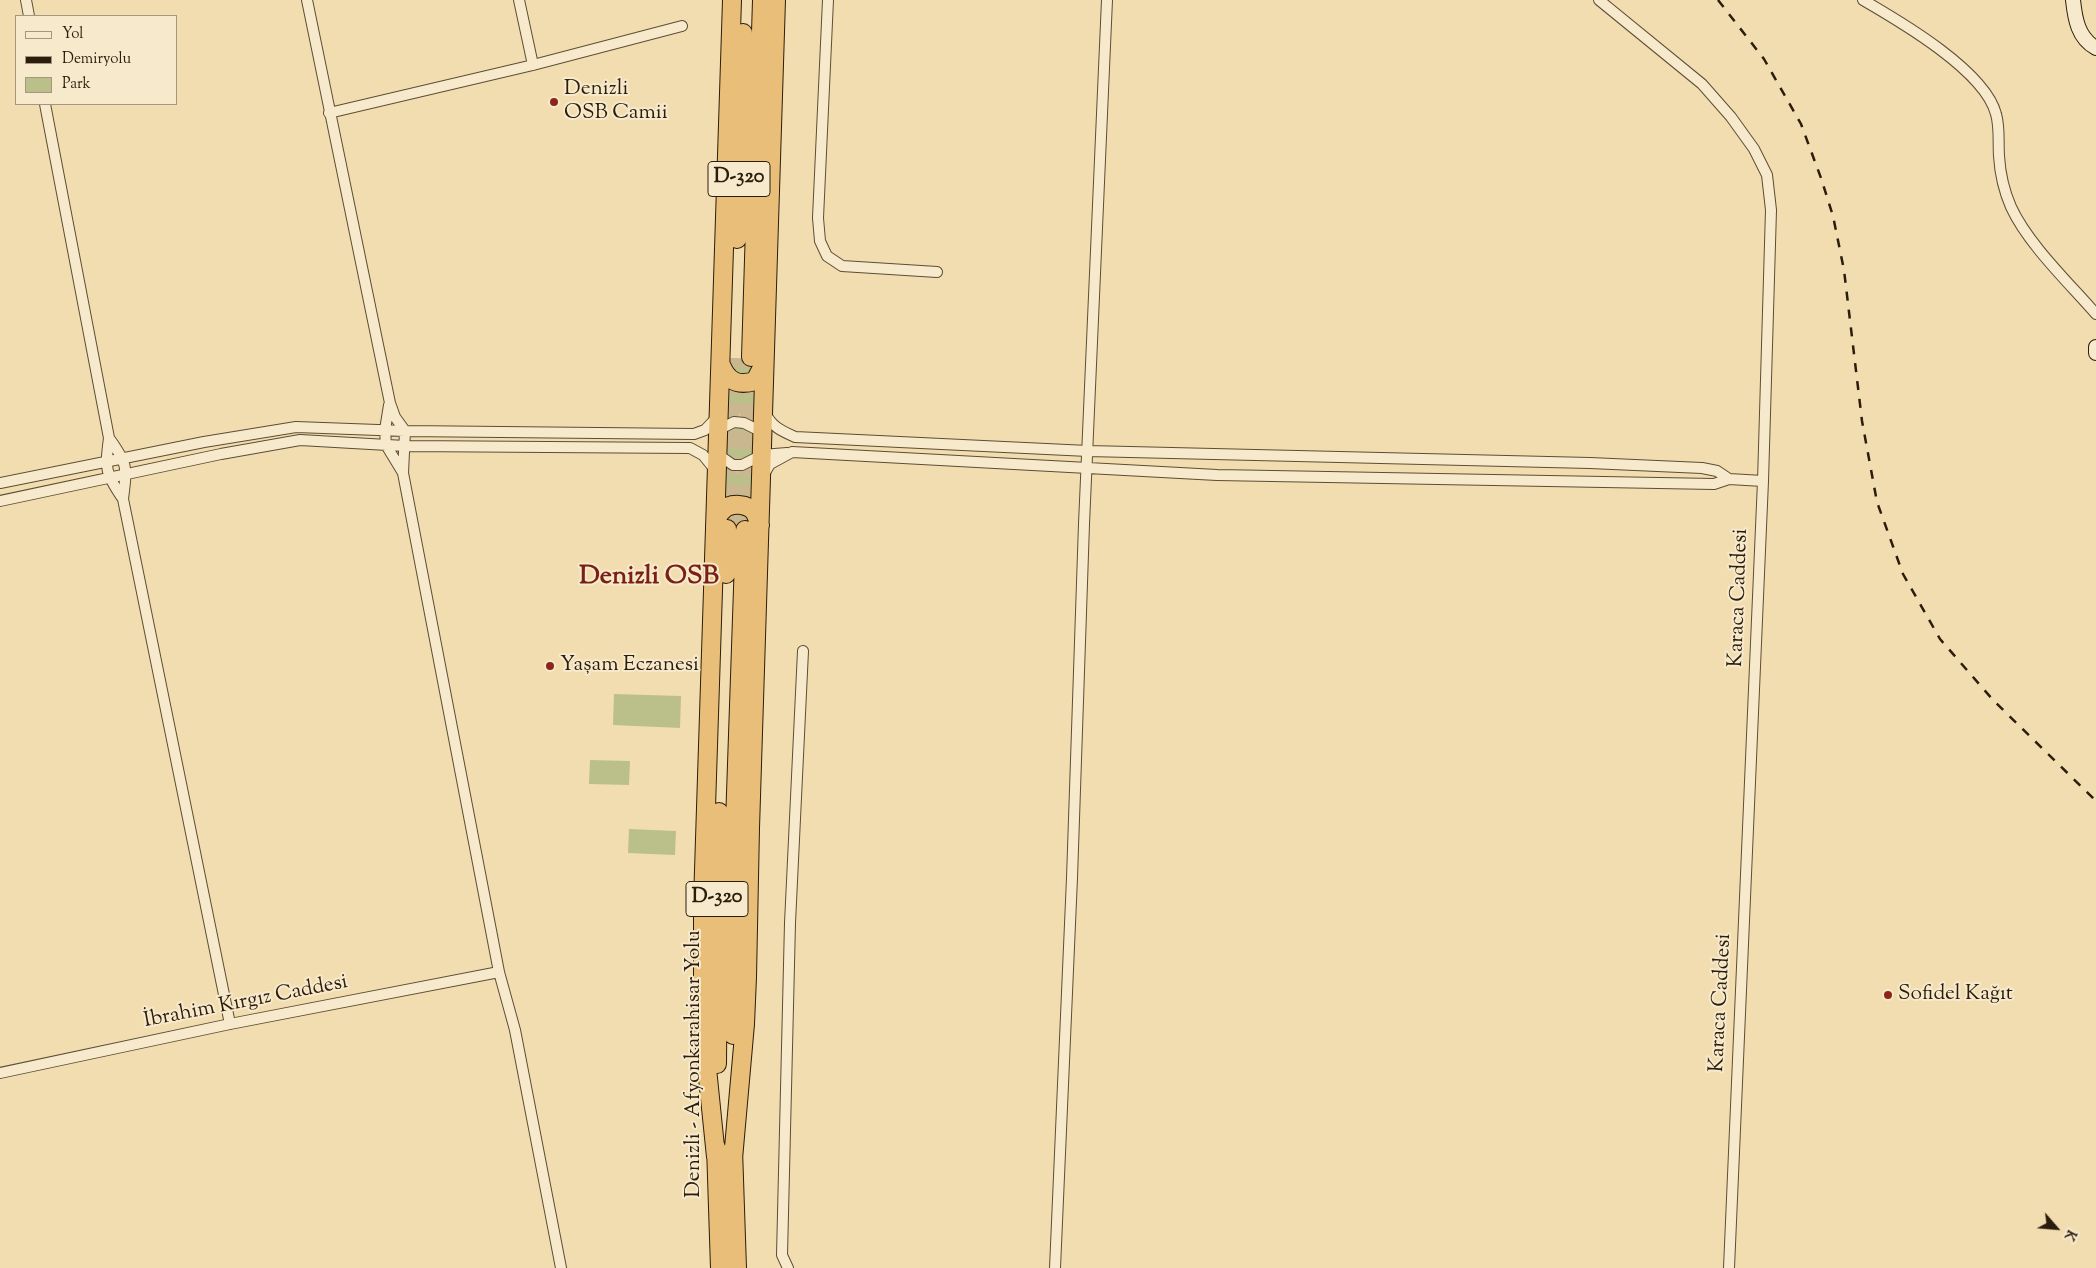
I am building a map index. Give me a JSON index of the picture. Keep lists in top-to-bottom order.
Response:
{
  "streets": {
    "highway": ["D-320", "Denizli - Afyonkarahisar Yolu"],
    "street": ["Karaca Caddesi", "İbrahim Kırgız Caddesi"]
  },
  "crossings": [
    ["D-320", "Denizli - Afyonkarahisar Yolu"]
  ],
  "districts": ["Denizli OSB"],
  "places": ["Denizli OSB Camii", "Yaşam Eczanesi", "Sofidel Kağıt"],
  "legend": ["Yol", "Demiryolu", "Park"],
  "north": "bottom right"
}
